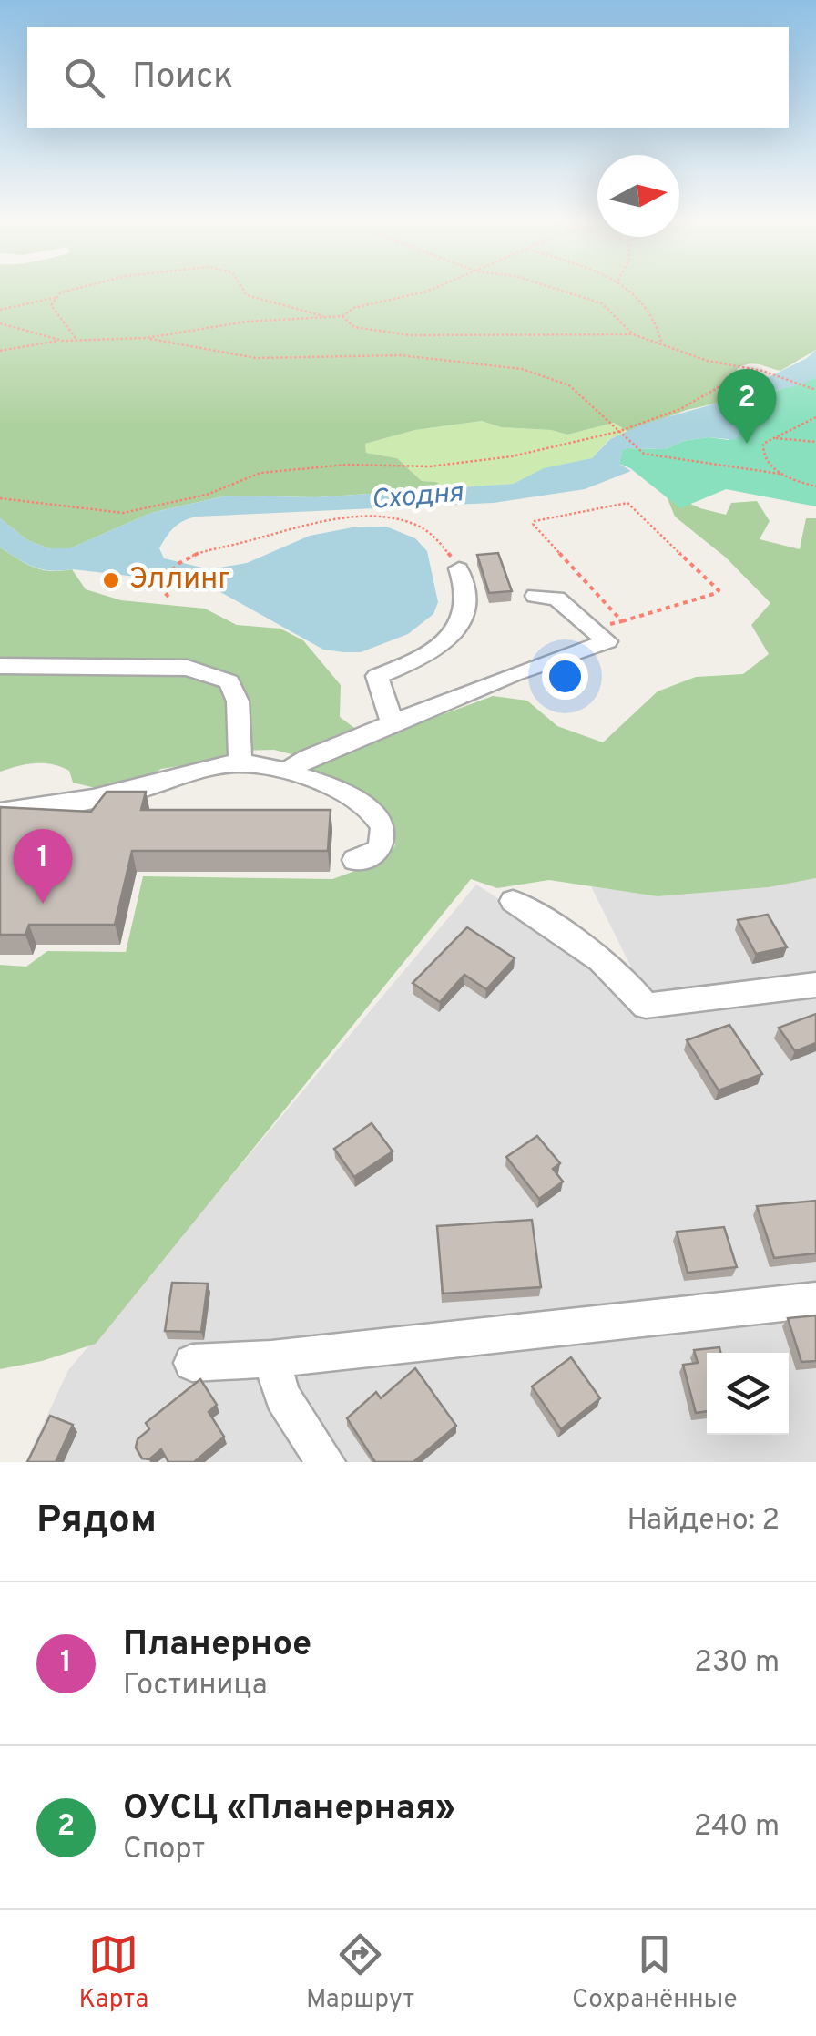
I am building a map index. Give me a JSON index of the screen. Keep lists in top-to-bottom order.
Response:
{
  "water": ["Сходня"],
  "places": ["Эллинг"],
  "north": "right",
  "page": {
    "search": "Поиск",
    "pins": ["2", "1"],
    "heading": ["Рядом", "Найдено: 2"],
    "list": [
      {
        "mark": "1",
        "name": "Планерное",
        "note": "Гостиница",
        "value": "230 m"
      },
      {
        "mark": "2",
        "name": "ОУСЦ «Планерная»",
        "note": "Спорт",
        "value": "240 m"
      }
    ],
    "nav": ["Карта", "Маршрут", "Сохранённые"]
  }
}
